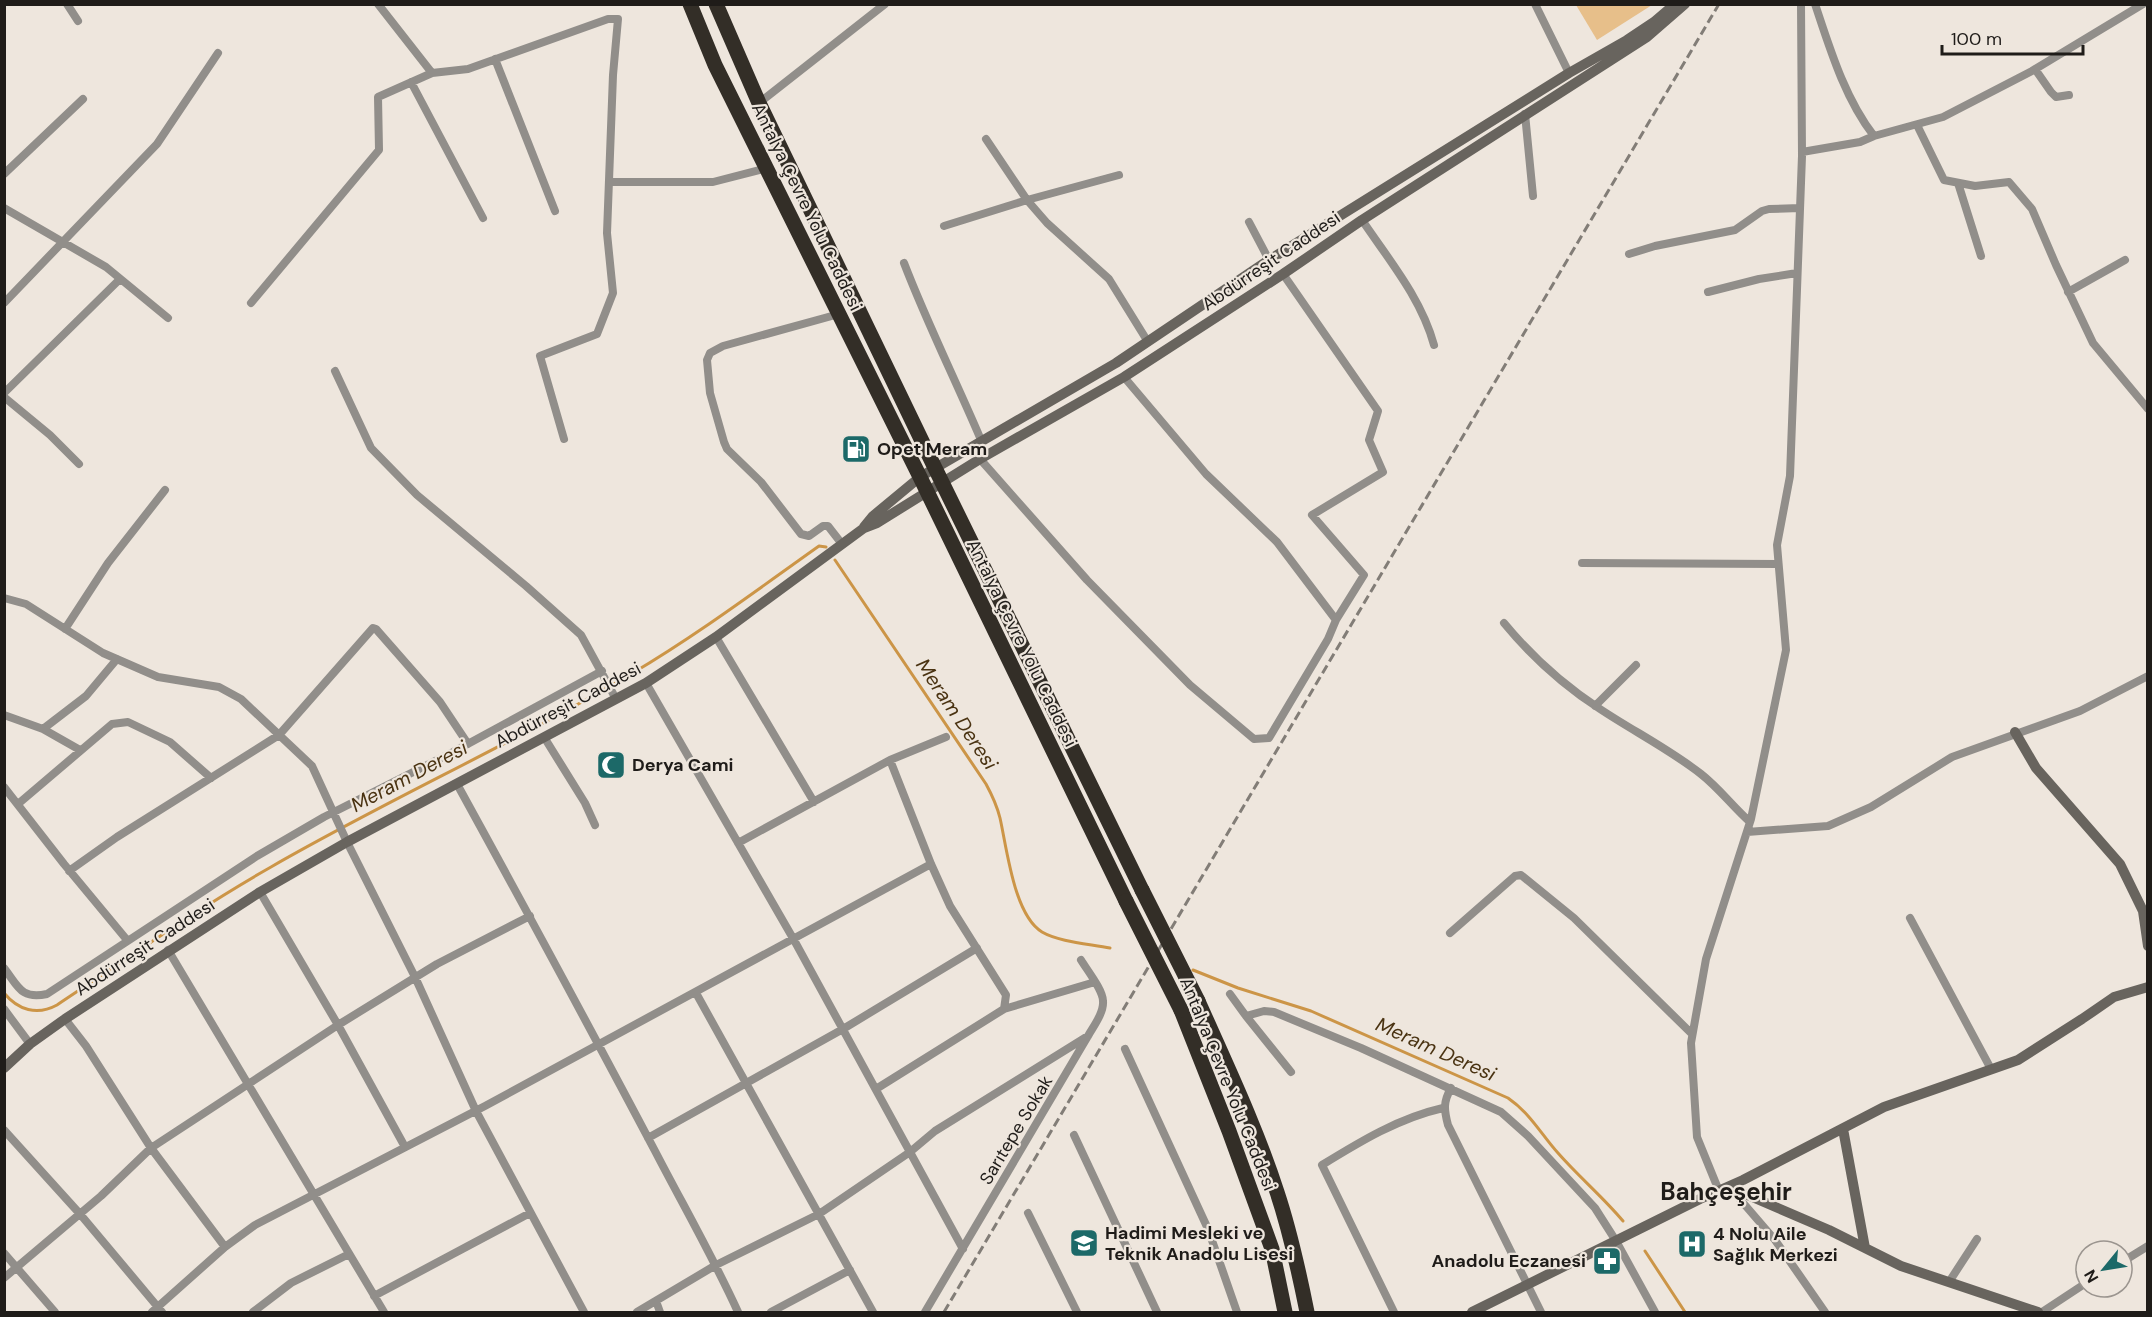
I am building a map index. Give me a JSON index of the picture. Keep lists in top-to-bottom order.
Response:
{
  "streets": {
    "highway": ["Antalya Çevre Yolu Caddesi"],
    "main road": ["Abdürreşit Caddesi"],
    "street": ["Sarıtepe Sokak"]
  },
  "crossings": [
    ["Antalya Çevre Yolu Caddesi", "Abdürreşit Caddesi"]
  ],
  "districts": ["Bahçeşehir"],
  "water": ["Meram Deresi"],
  "places": {
    "fuel station": ["Opet Meram"],
    "mosque": ["Derya Cami"],
    "school or university": ["Hadimi Mesleki ve Teknik Anadolu Lisesi"],
    "hospital": ["4 Nolu Aile Sağlık Merkezi"],
    "pharmacy": ["Anadolu Eczanesi"]
  },
  "scale_bar": "100 m",
  "north": "bottom left"
}
